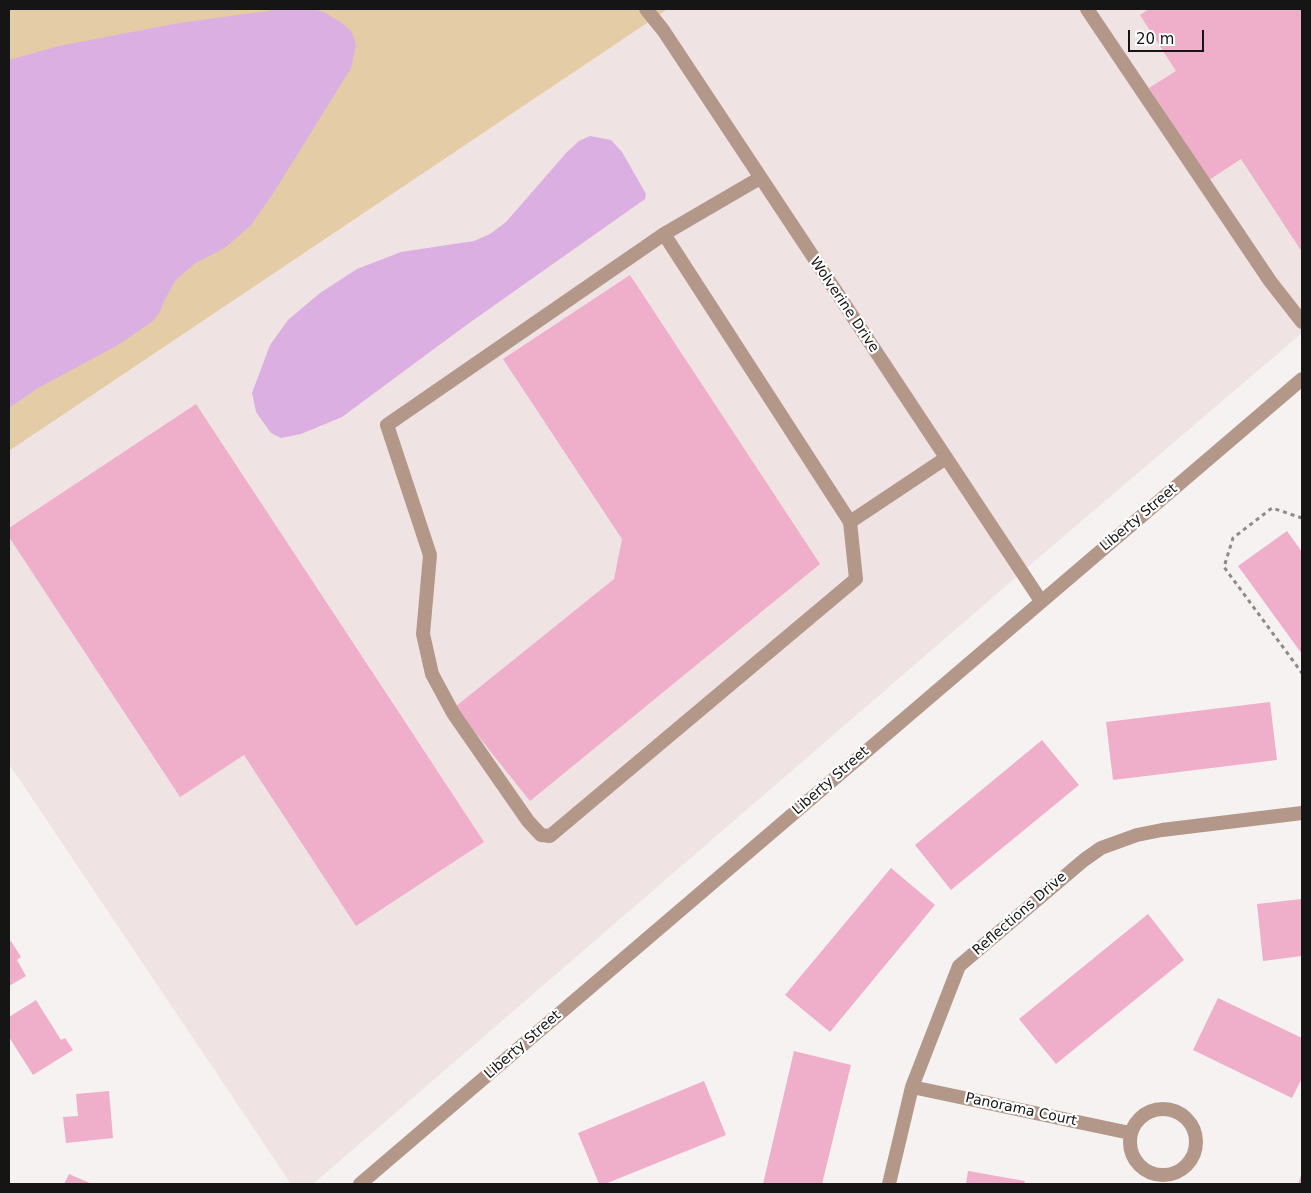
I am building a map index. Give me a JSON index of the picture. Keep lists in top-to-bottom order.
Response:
{
  "streets": {
    "street": [
      "Wolverine Drive",
      "Liberty Street",
      "Reflections Drive",
      "Panorama Court"
    ]
  },
  "crossings": [
    ["Wolverine Drive", "Liberty Street"],
    ["Reflections Drive", "Panorama Court"]
  ],
  "scale_bar": "20 m"
}
